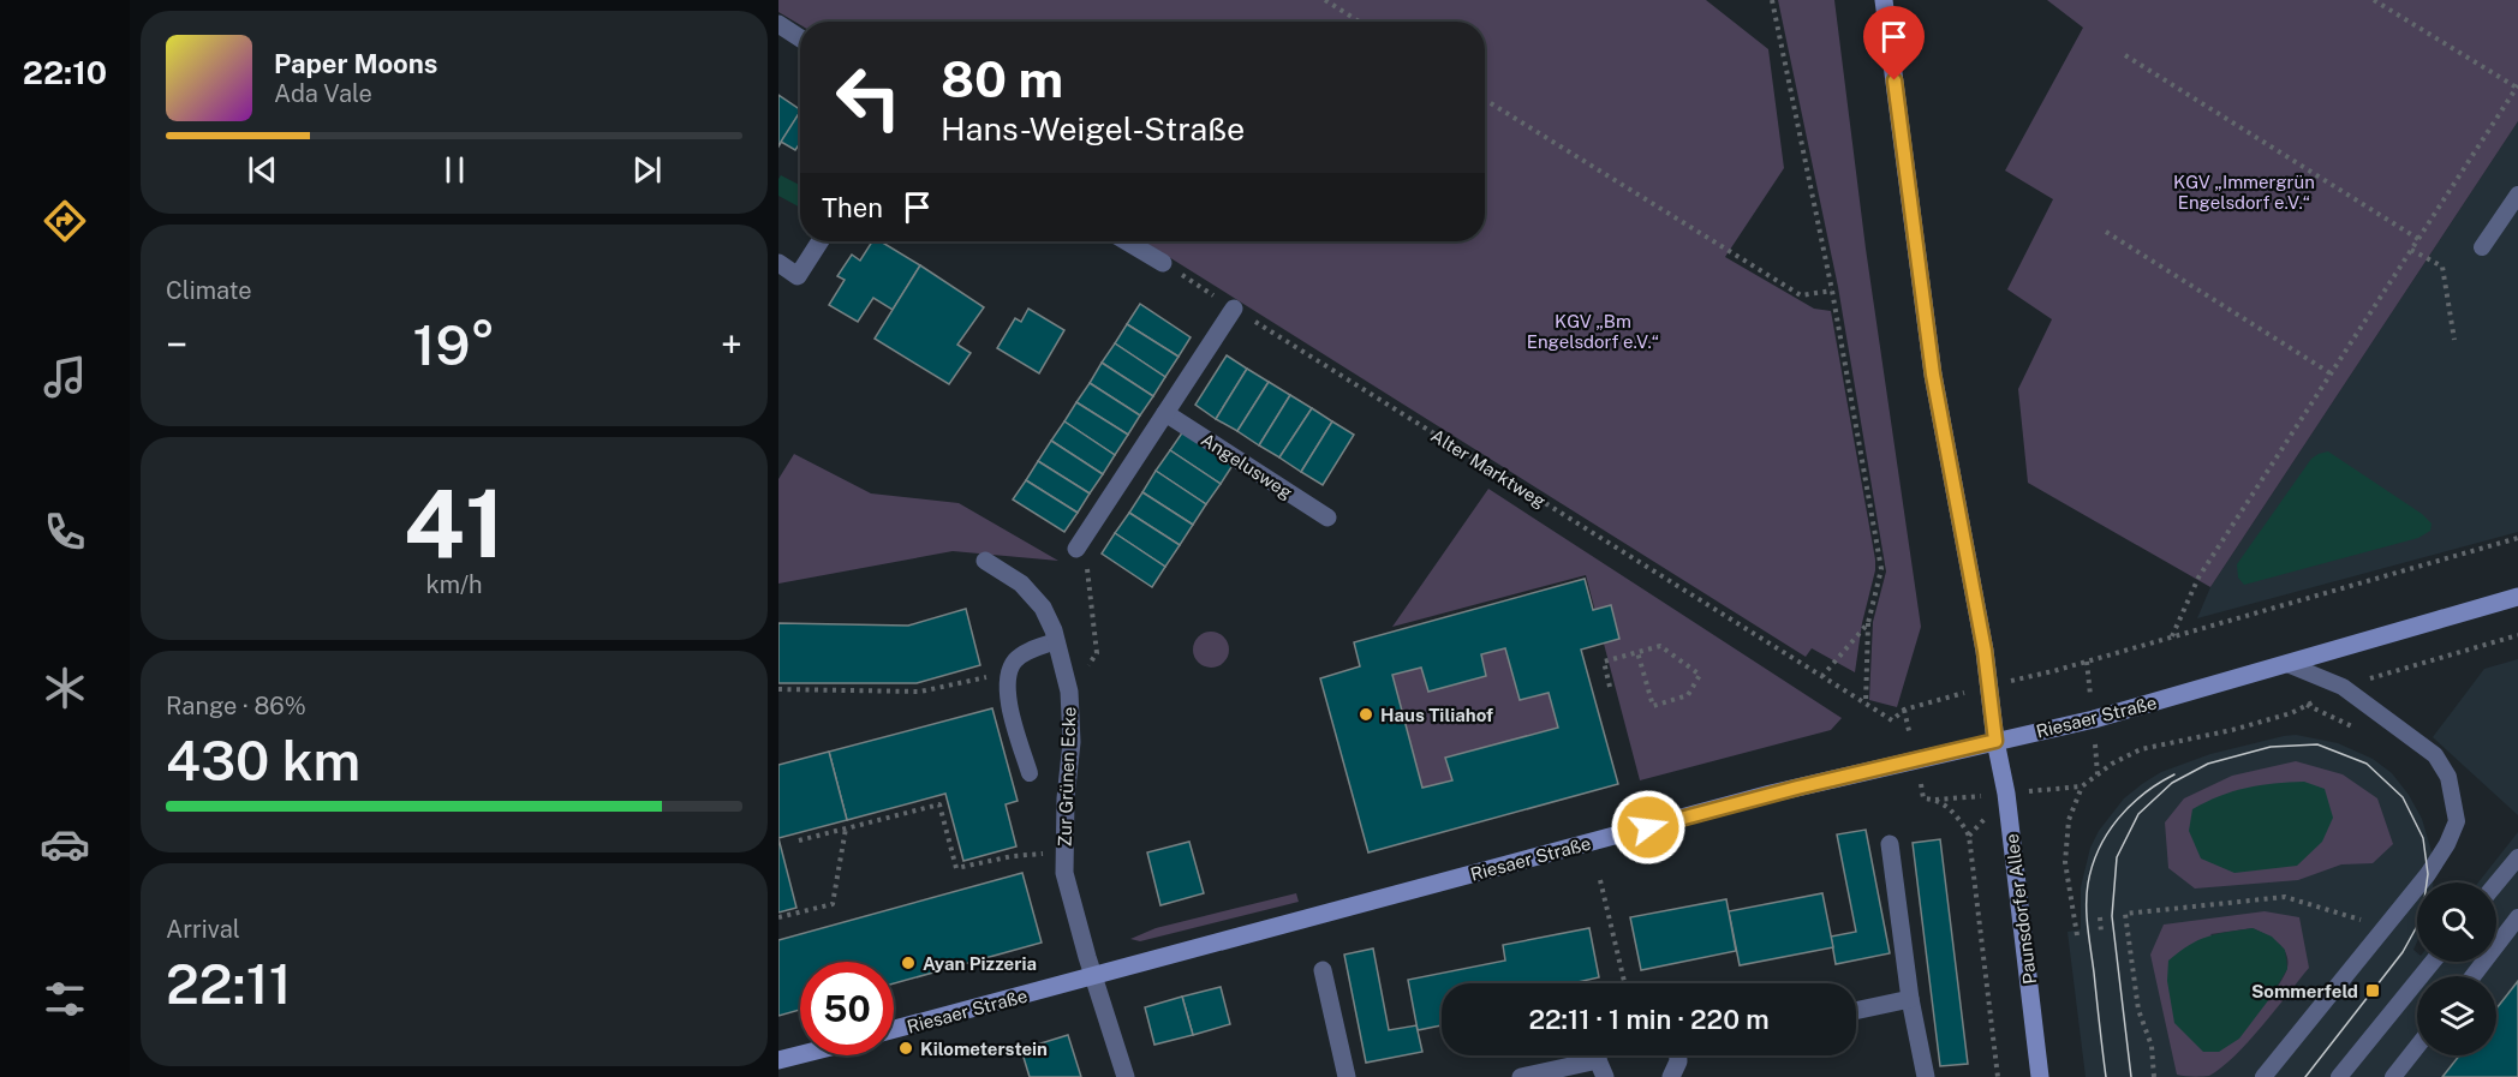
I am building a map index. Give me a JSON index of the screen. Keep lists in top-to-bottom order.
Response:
{
  "streets": {
    "main road": ["Riesaer Straße", "Paunsdorfer Allee"],
    "street": ["Angelusweg", "Zur Grünen Ecke"],
    "path": ["Alter Marktweg"]
  },
  "crossings": [
    ["Alter Marktweg", "Paunsdorfer Allee"],
    ["Riesaer Straße", "Zur Grünen Ecke"],
    ["Riesaer Straße", "Paunsdorfer Allee"]
  ],
  "parks": ["KGV „Immergrün Engelsdorf e.V.“", "KGV „Bm Engelsdorf e.V.“"],
  "places": {
    "other": ["Haus Tiliahof", "Ayan Pizzeria", "Kilometerstein"],
    "transit": ["Sommerfeld"]
  },
  "page": {
    "tabs": "22:10",
    "turn": ["80 m", "Hans-Weigel-Straße"],
    "song": ["Paper Moons", "Ada Vale"],
    "then": "Then",
    "tile": [
      "Climate",
      ["41", "km/h"],
      ["Range · 86%", "430 km"],
      ["Arrival", "22:11"]
    ],
    "heat": ["−", "19°", "+"],
    "limit": "50",
    "trip": "22:11 · 1 min · 220 m"
  }
}
